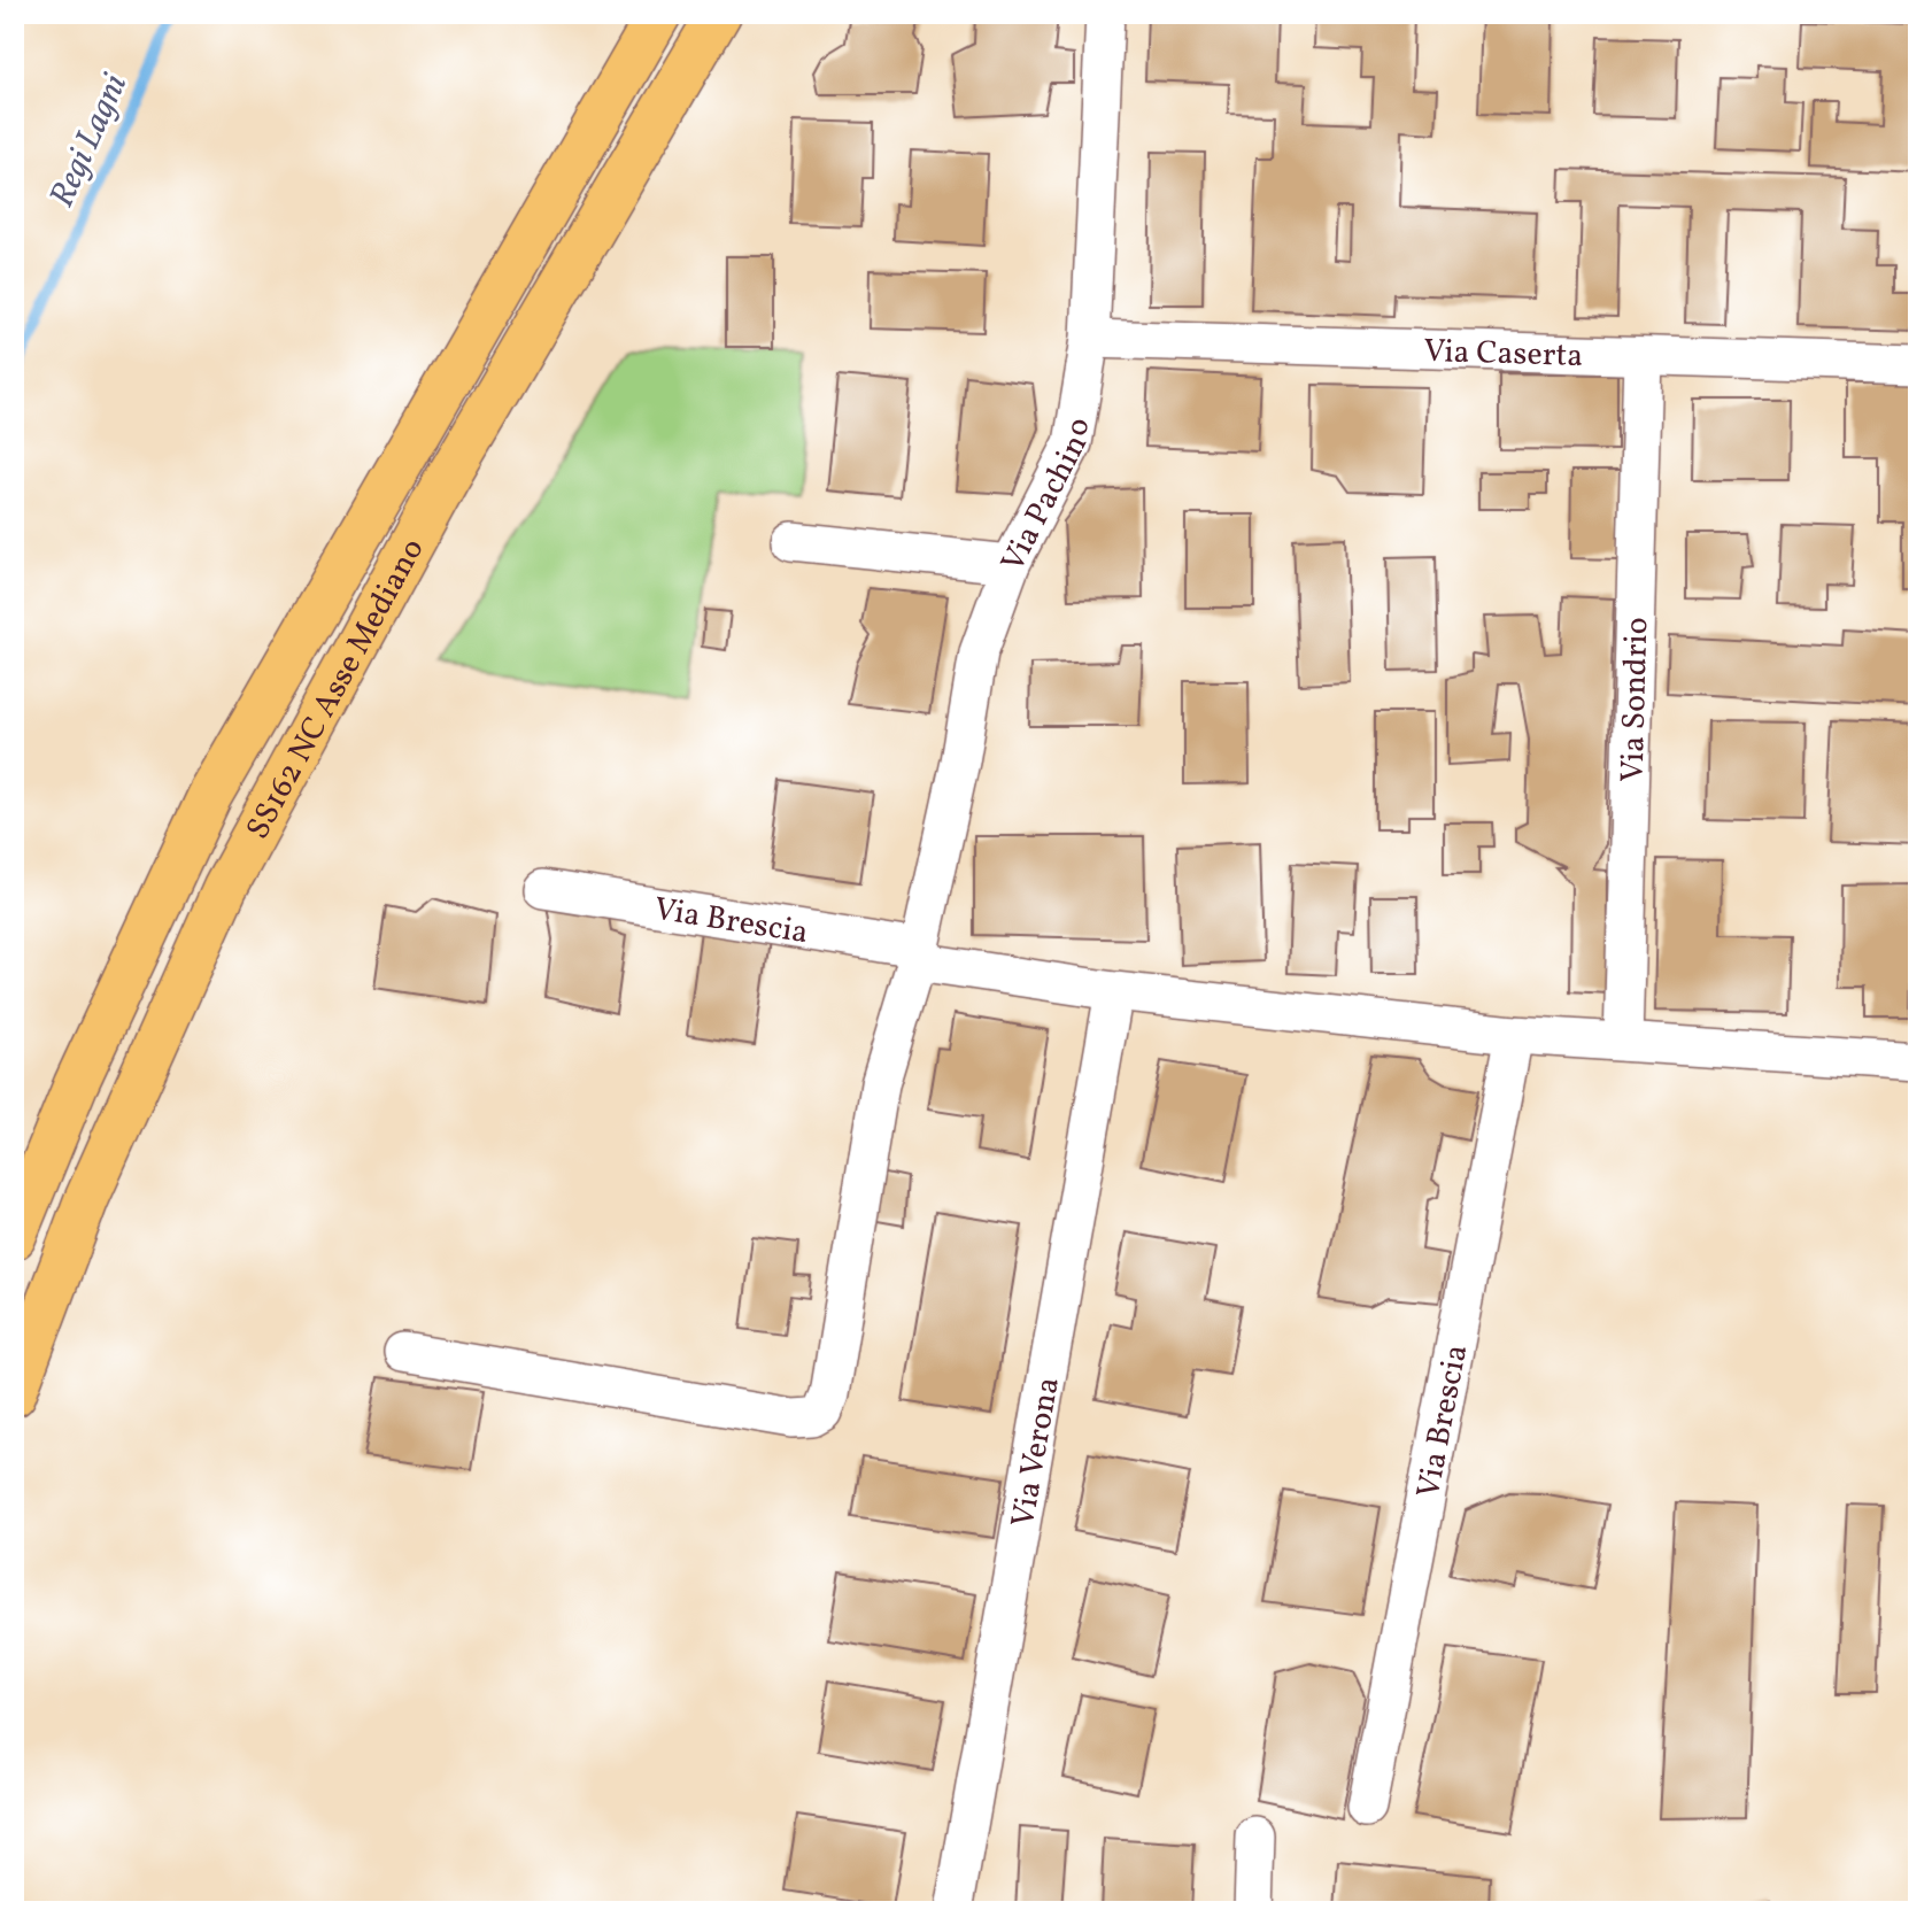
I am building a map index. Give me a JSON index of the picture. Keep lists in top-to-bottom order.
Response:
{
  "streets": {
    "highway": ["SS162 NC Asse Mediano"],
    "street": [
      "Via Caserta",
      "Via Pachino",
      "Via Sondrio",
      "Via Brescia",
      "Via Verona"
    ]
  },
  "crossings": [
    ["Via Caserta", "Via Pachino"],
    ["Via Caserta", "Via Sondrio"],
    ["Via Pachino", "Via Brescia"],
    ["Via Sondrio", "Via Brescia"],
    ["Via Brescia", "Via Verona"]
  ],
  "water": ["Regi Lagni"]
}
